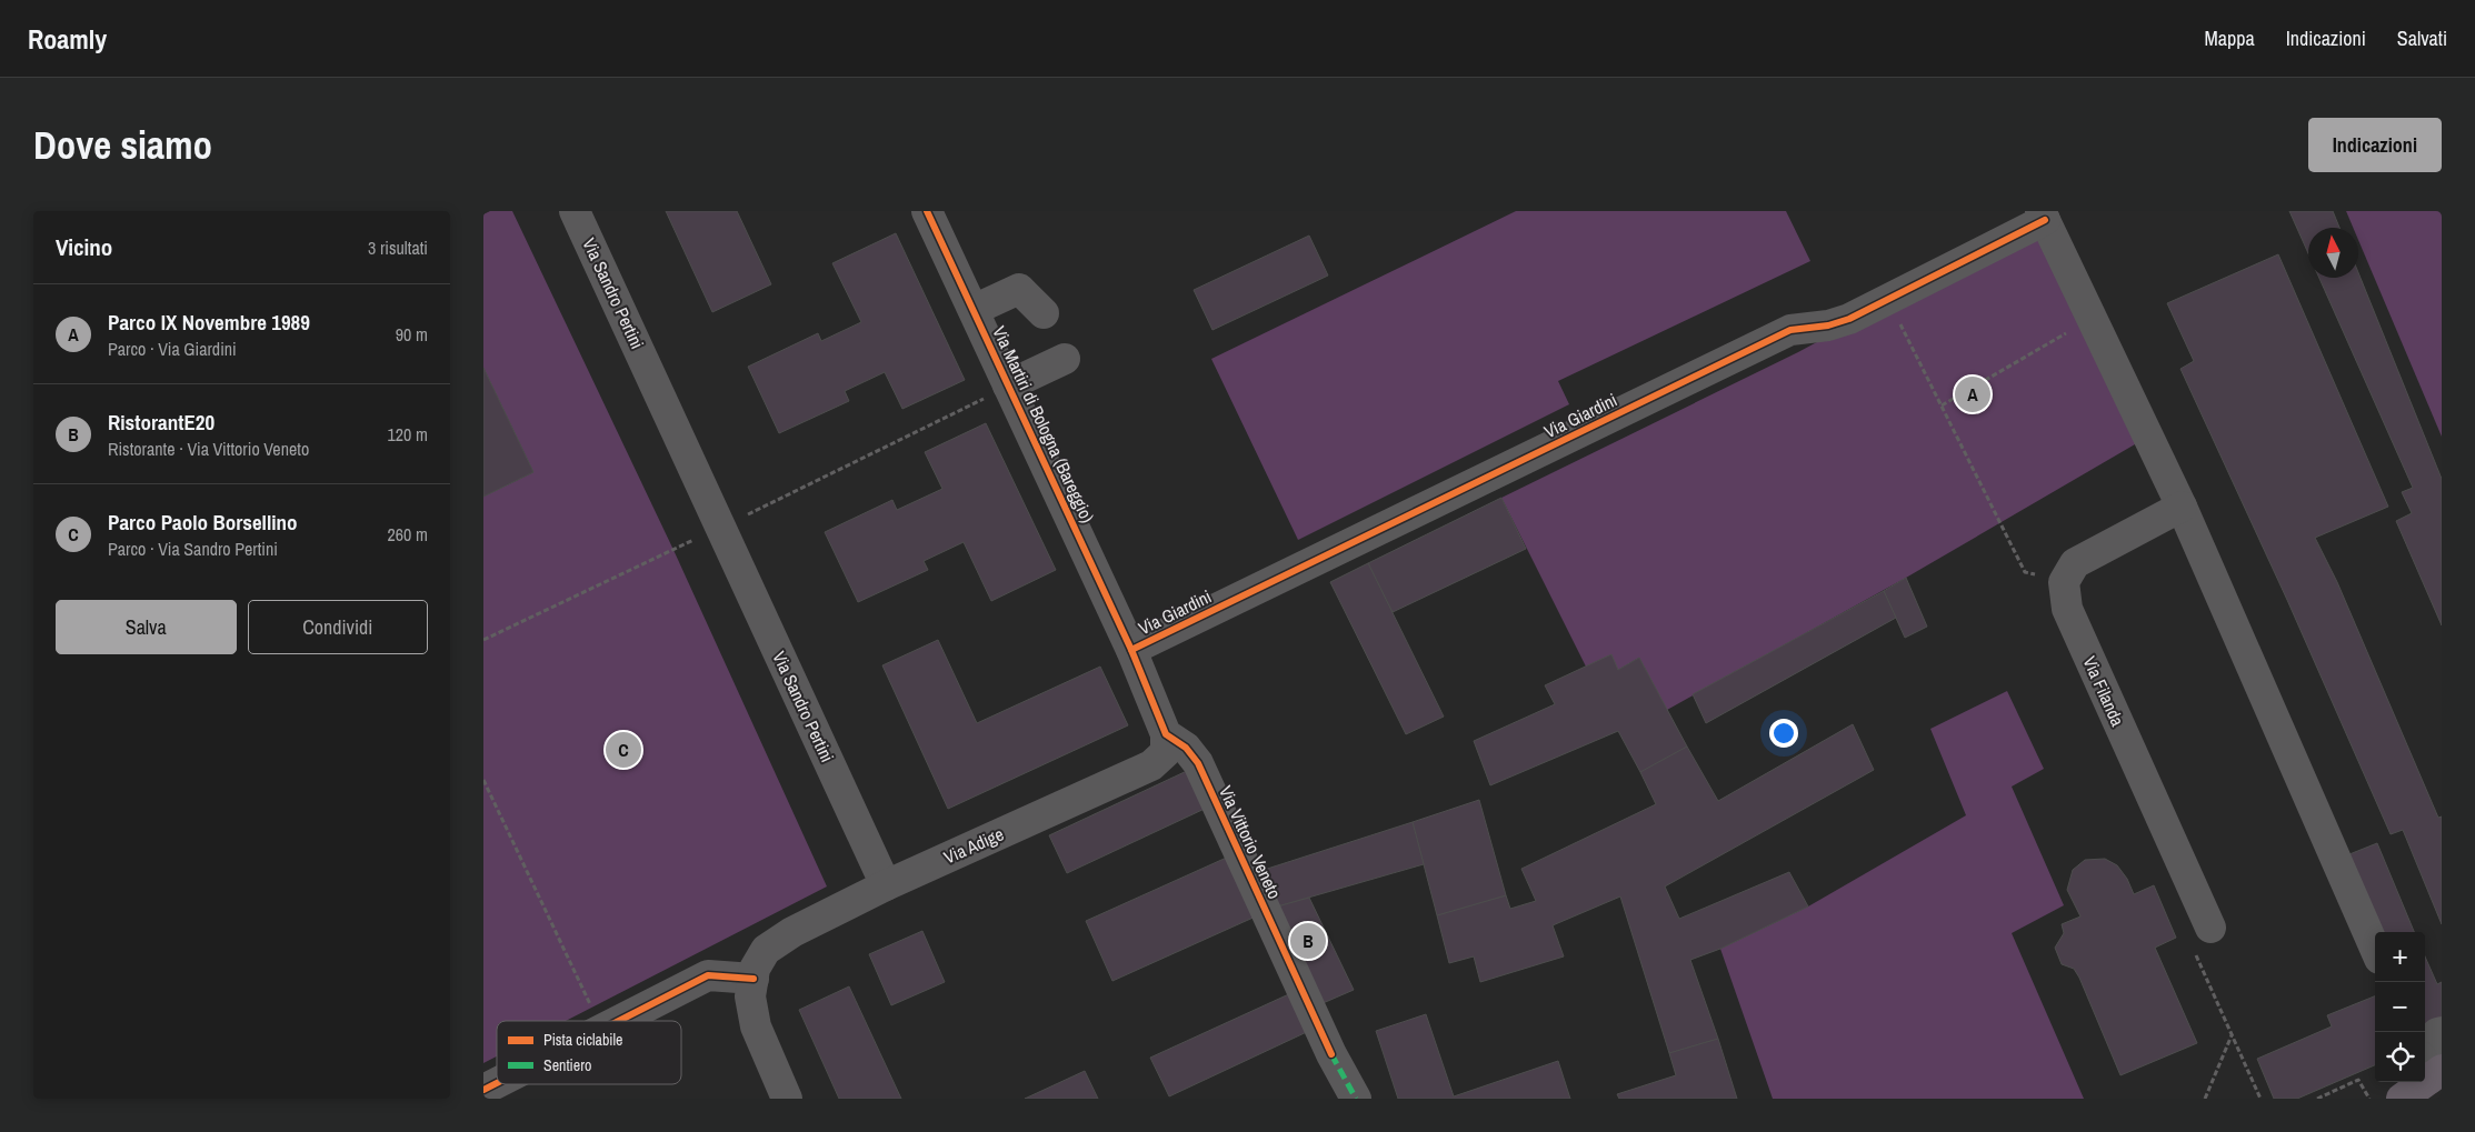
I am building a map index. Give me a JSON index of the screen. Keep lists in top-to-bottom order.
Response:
{
  "streets": {
    "street": [
      "Via Sandro Pertini",
      "Via Giardini",
      "Via Martiri di Bologna (Bareggio)",
      "Via Filanda",
      "Via Vittorio Veneto",
      "Via Adige"
    ]
  },
  "crossings": [
    ["Via Sandro Pertini", "Via Adige"],
    ["Via Giardini", "Via Martiri di Bologna (Bareggio)"],
    ["Via Vittorio Veneto", "Via Adige"]
  ],
  "legend": ["Pista ciclabile", "Sentiero"],
  "north": "top",
  "page": {
    "header": "Roamly",
    "nav": ["Mappa", "Indicazioni", "Salvati"],
    "buttons": [
      "Indicazioni",
      ["Salva", "Condividi"]
    ],
    "title": "Dove siamo",
    "heading": ["Vicino", "3 risultati"],
    "list": [
      {
        "mark": "A",
        "name": "Parco IX Novembre 1989",
        "note": "Parco · Via Giardini",
        "value": "90 m"
      },
      {
        "mark": "B",
        "name": "RistorantE20",
        "note": "Ristorante · Via Vittorio Veneto",
        "value": "120 m"
      },
      {
        "mark": "C",
        "name": "Parco Paolo Borsellino",
        "note": "Parco · Via Sandro Pertini",
        "value": "260 m"
      }
    ],
    "pins": ["A", "C", "B"],
    "map_buttons": ["+", "−"]
  }
}
